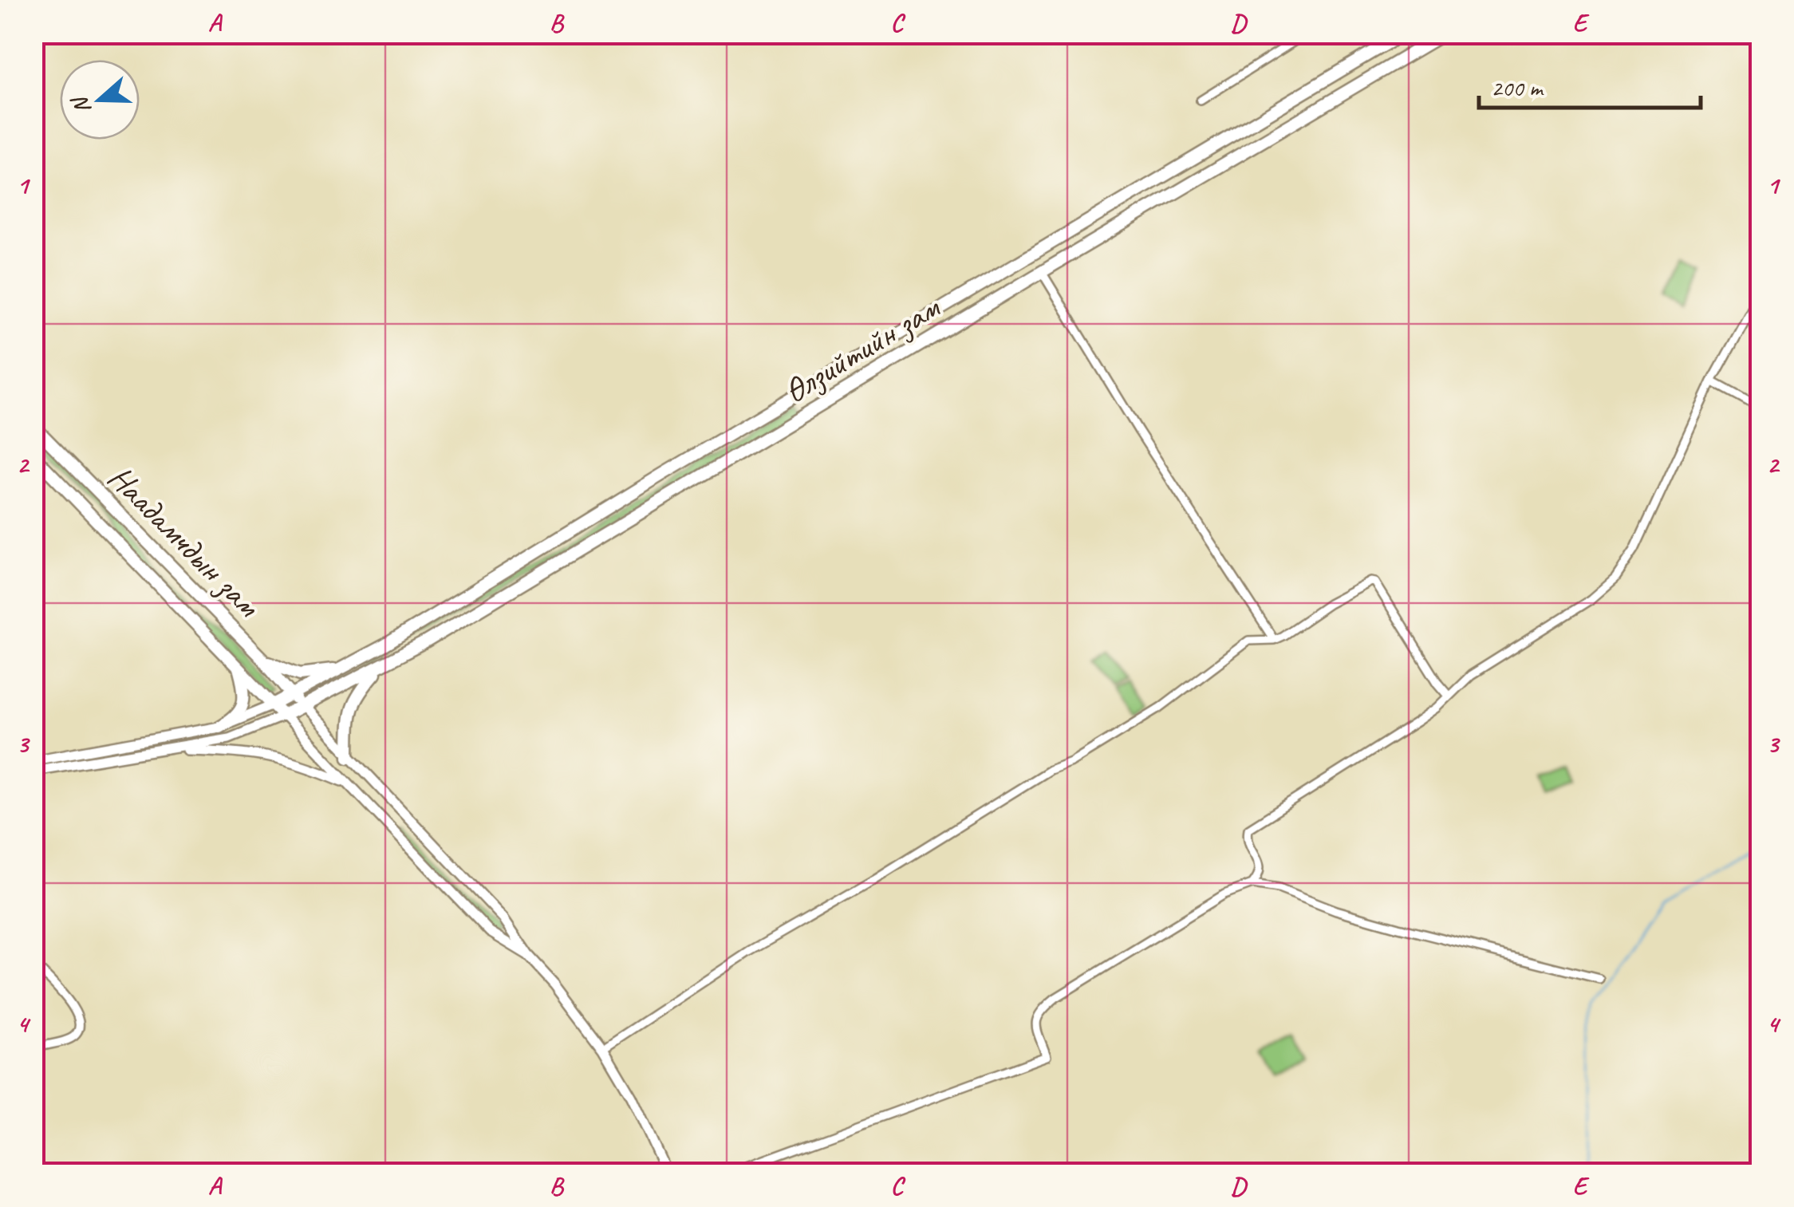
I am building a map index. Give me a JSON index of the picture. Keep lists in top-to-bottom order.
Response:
{
  "streets": {
    "highway": ["Өлзийтийн зам", "Наадамчдын зам"]
  },
  "crossings": [
    ["Өлзийтийн зам", "Наадамчдын зам"]
  ],
  "scale_bar": "200 m",
  "north": "left",
  "grid": {
    "columns": [
      "A",
      "B",
      "C",
      "D",
      "E"
    ],
    "rows": [
      "1",
      "2",
      "3",
      "4"
    ]
  }
}
